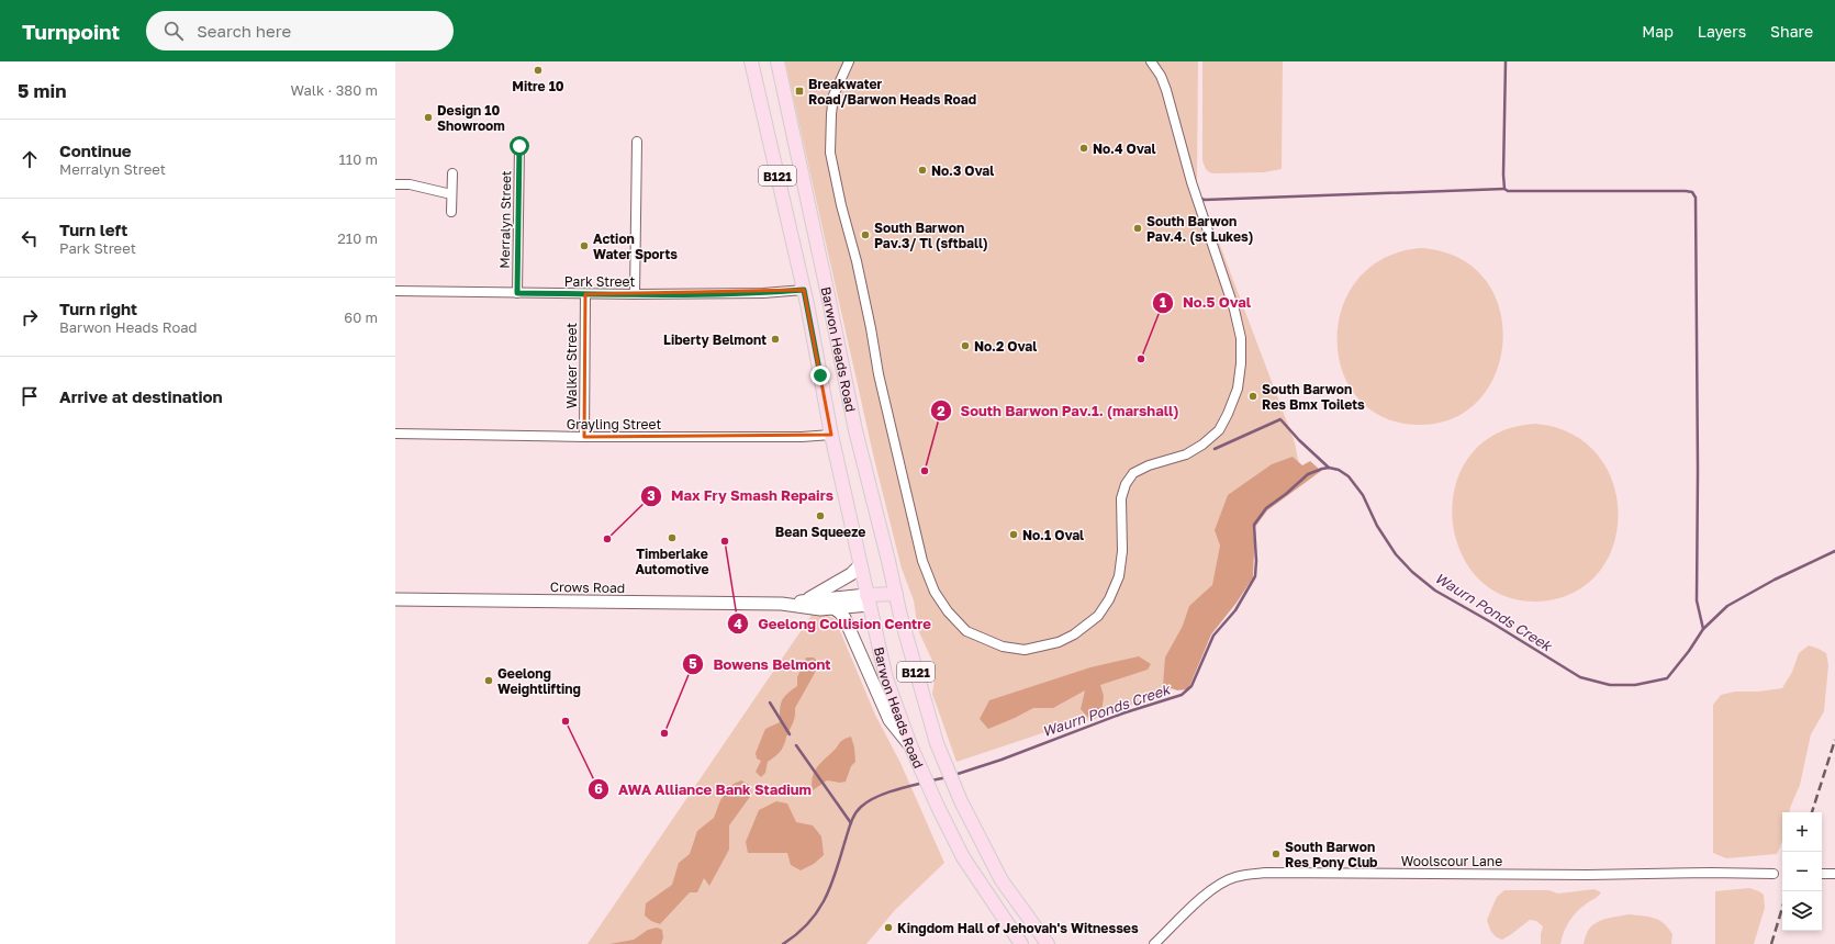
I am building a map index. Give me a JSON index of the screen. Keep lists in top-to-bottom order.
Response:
{
  "streets": {
    "main road": ["B121", "Barwon Heads Road"],
    "street": [
      "Merralyn Street",
      "Park Street",
      "Walker Street",
      "Grayling Street",
      "Crows Road",
      "Woolscour Lane"
    ]
  },
  "crossings": [
    ["Merralyn Street", "Park Street"],
    ["Park Street", "Barwon Heads Road"],
    ["Park Street", "Walker Street"],
    ["Barwon Heads Road", "Grayling Street"],
    ["Barwon Heads Road", "Crows Road"],
    ["Walker Street", "Grayling Street"]
  ],
  "water": ["Waurn Ponds Creek"],
  "places": {
    "other": [
      "Mitre 10",
      "Design 10 Showroom",
      "No.4 Oval",
      "No.3 Oval",
      "South Barwon Pav.4. (st Lukes)",
      "South Barwon Pav.3/ Tl (sftball)",
      "Action Water Sports",
      "Liberty Belmont",
      "No.2 Oval",
      "No.5 Oval",
      "South Barwon Res Bmx Toilets",
      "South Barwon Pav.1. (marshall)",
      "Bean Squeeze",
      "No.1 Oval",
      "Timberlake Automotive",
      "Max Fry Smash Repairs",
      "Geelong Collision Centre",
      "Geelong Weightlifting",
      "AWA Alliance Bank Stadium",
      "Bowens Belmont",
      "South Barwon Res Pony Club",
      "Kingdom Hall of Jehovah's Witnesses"
    ],
    "transit": ["Breakwater Road/Barwon Heads Road"]
  },
  "page": {
    "header": "Turnpoint",
    "search": "Search here",
    "nav": ["Map", "Layers", "Share"],
    "heading": ["5 min", "Walk · 380 m"],
    "list": [
      ["Continue", "Merralyn Street", "110 m"],
      ["Turn left", "Park Street", "210 m"],
      ["Turn right", "Barwon Heads Road", "60 m"],
      "Arrive at destination"
    ],
    "map_buttons": ["+", "−"]
  }
}
